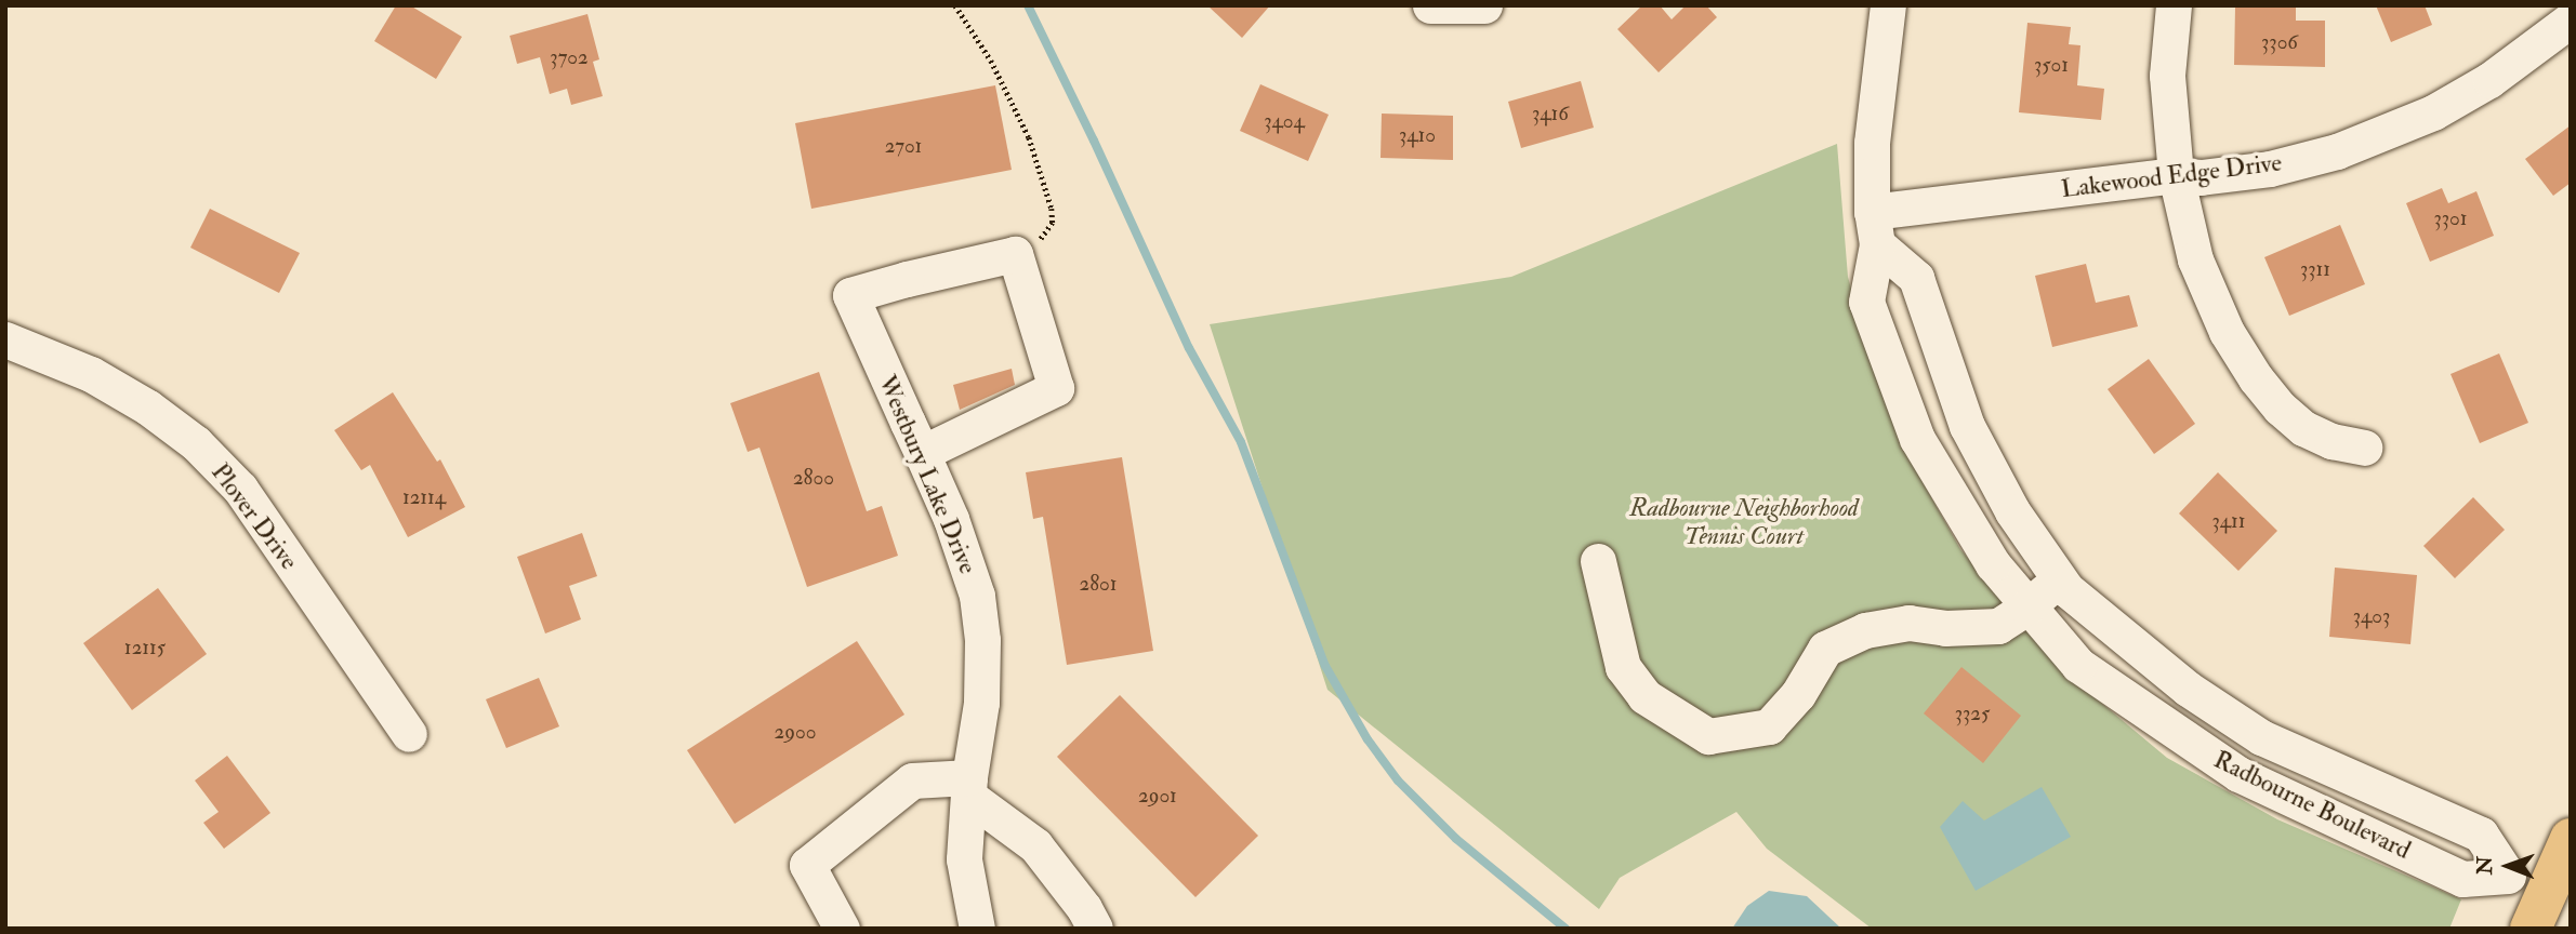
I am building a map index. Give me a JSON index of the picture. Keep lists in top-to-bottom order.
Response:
{
  "streets": {
    "street": [
      "Lakewood Edge Drive",
      "Westbury Lake Drive",
      "Plover Drive",
      "Radbourne Boulevard"
    ]
  },
  "crossings": [
    ["Lakewood Edge Drive", "Radbourne Boulevard"]
  ],
  "parks": ["Radbourne Neighborhood Tennis Court"],
  "house_numbers": [
    "3306",
    "3702",
    "3501",
    "3416",
    "3404",
    "3410",
    "2701",
    "3301",
    "3311",
    "2800",
    "12114",
    "3411",
    "2801",
    "3403",
    "12115",
    "3325",
    "2900",
    "2901"
  ],
  "north": "left"
}
